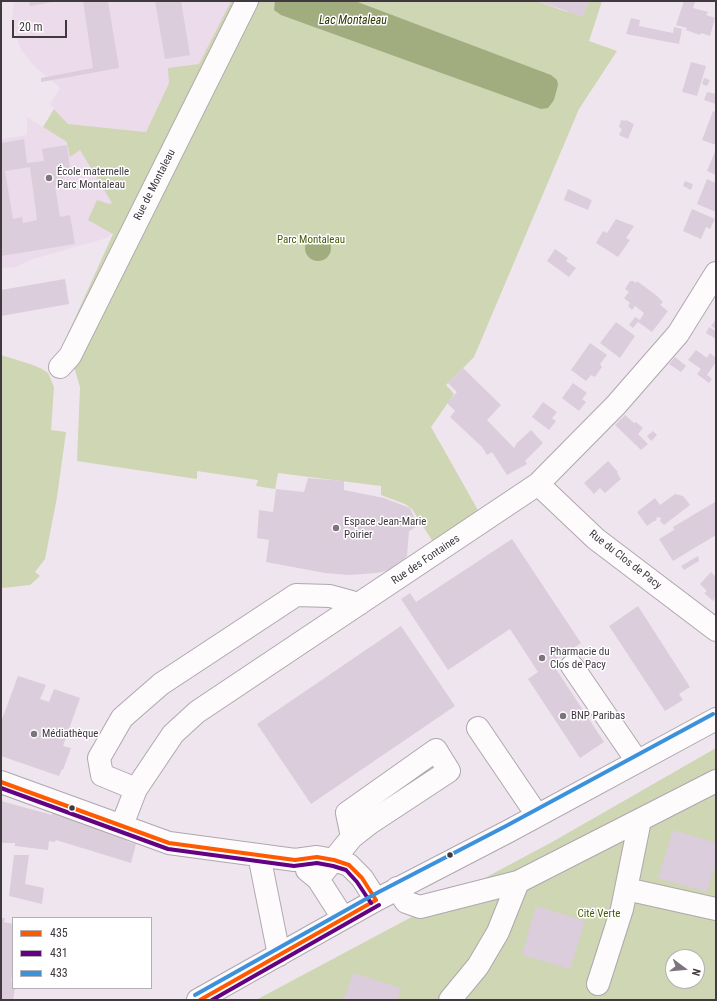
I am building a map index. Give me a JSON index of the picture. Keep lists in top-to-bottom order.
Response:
{
  "streets": {
    "street": ["Rue de Montaleau", "Rue des Fontaines", "Rue du Clos de Pacy"]
  },
  "crossings": [
    ["Rue des Fontaines", "Rue du Clos de Pacy"]
  ],
  "water": ["Lac Montaleau"],
  "parks": ["Parc Montaleau", "Cité Verte"],
  "places": [
    "École maternelle Parc Montaleau",
    "Espace Jean-Marie Poirier",
    "Pharmacie du Clos de Pacy",
    "BNP Paribas",
    "Médiathèque"
  ],
  "lines": ["transit line 433", "transit line 435", "transit line 431"],
  "legend": ["435", "431", "433"],
  "scale_bar": "20 m",
  "north": "right"
}
